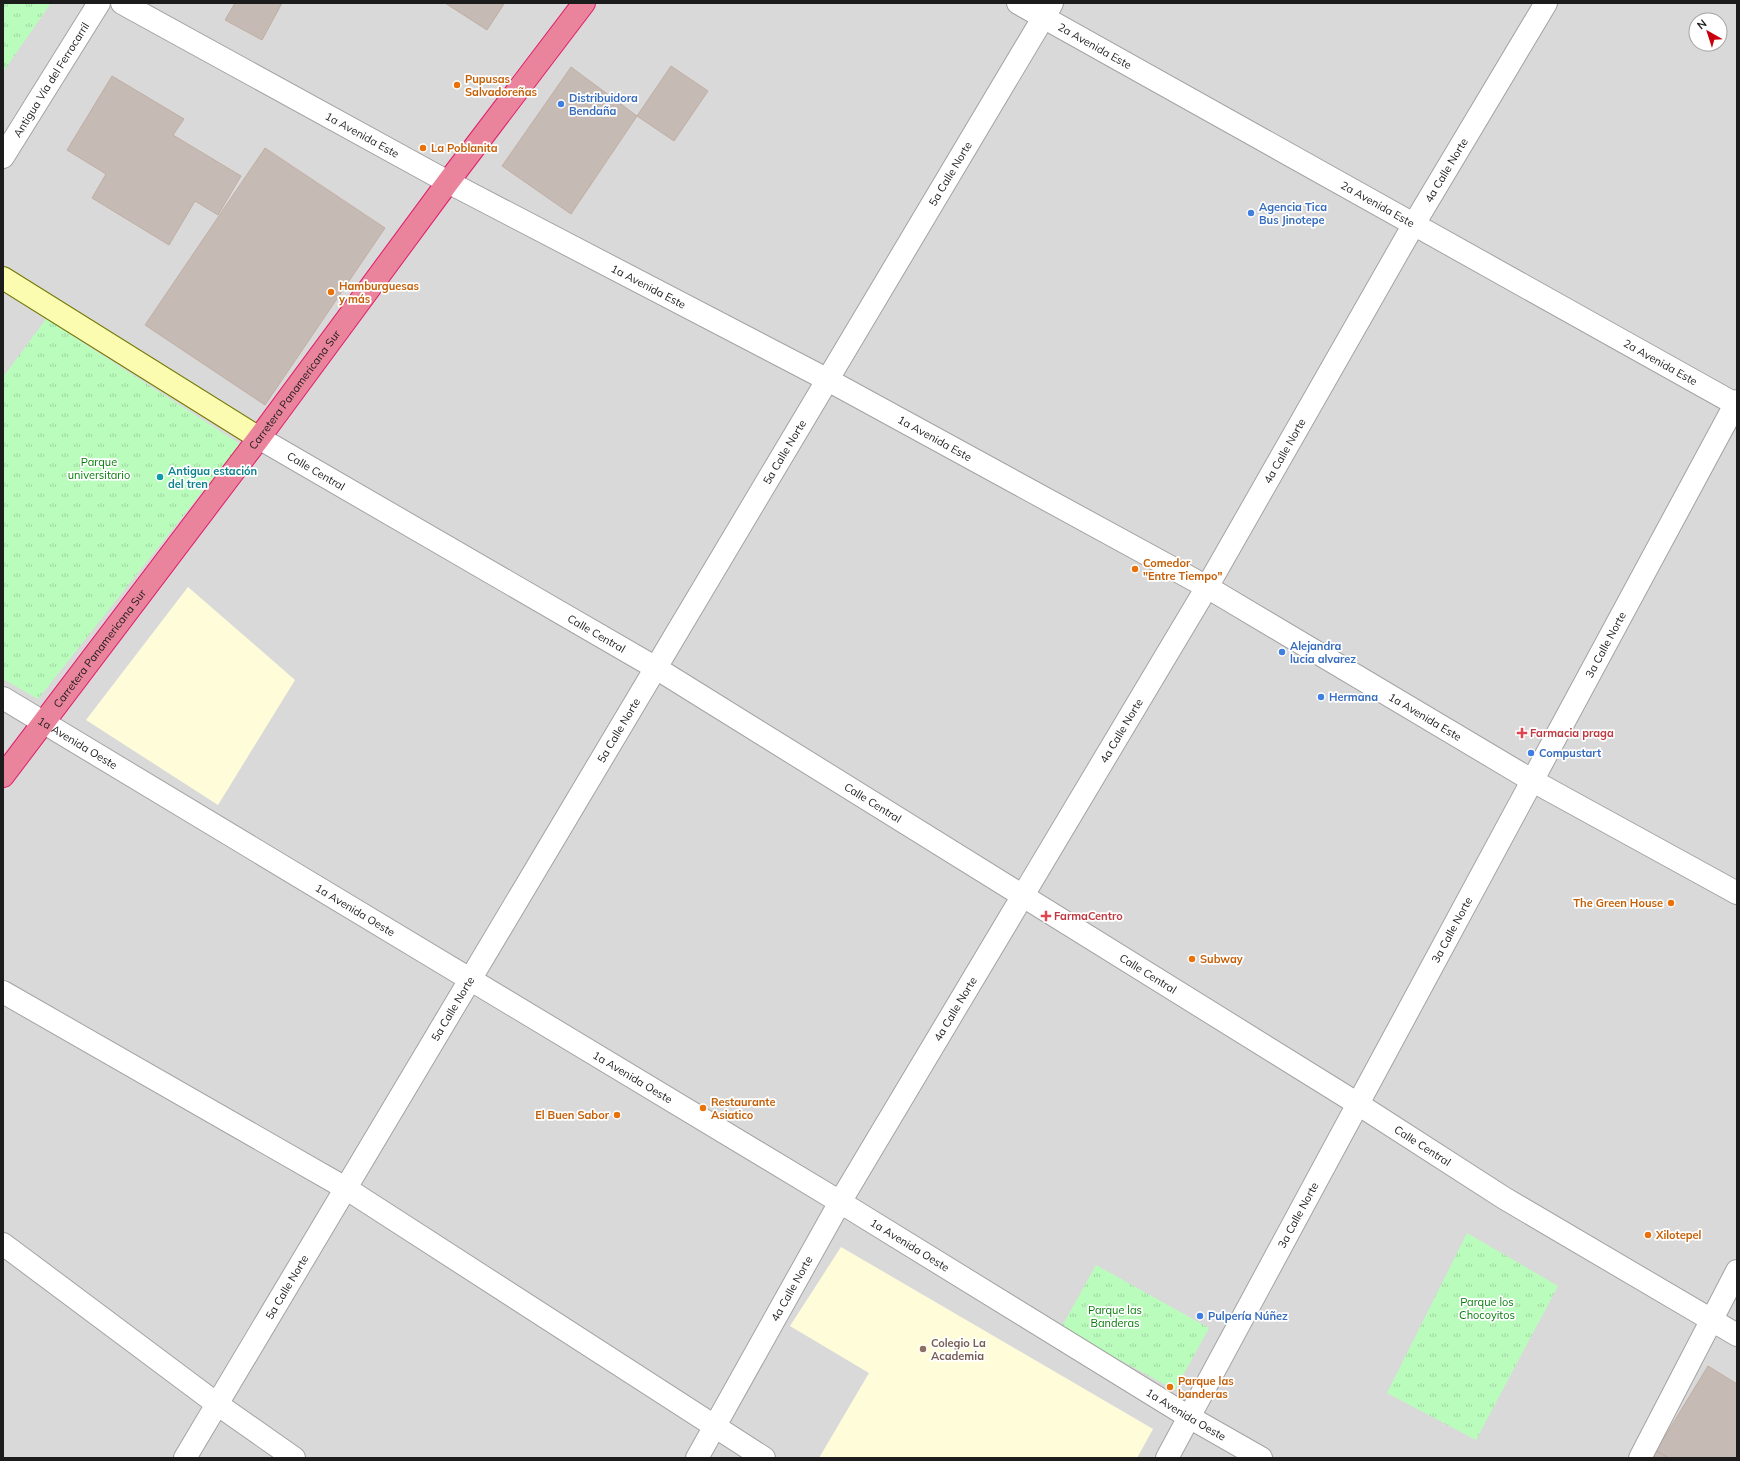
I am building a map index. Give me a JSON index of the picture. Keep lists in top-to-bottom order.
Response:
{
  "streets": {
    "highway": ["Carretera Panamericana Sur"],
    "main road": ["Calle Central"],
    "street": [
      "2a Avenida Este",
      "Antigua Vía del Ferrocarril",
      "1a Avenida Este",
      "4a Calle Norte",
      "5a Calle Norte",
      "3a Calle Norte",
      "1a Avenida Oeste"
    ]
  },
  "crossings": [
    ["2a Avenida Este", "4a Calle Norte"],
    ["2a Avenida Este", "5a Calle Norte"],
    ["2a Avenida Este", "3a Calle Norte"],
    ["1a Avenida Este", "4a Calle Norte"],
    ["1a Avenida Este", "5a Calle Norte"],
    ["1a Avenida Este", "Carretera Panamericana Sur"],
    ["1a Avenida Este", "3a Calle Norte"],
    ["4a Calle Norte", "Calle Central"],
    ["4a Calle Norte", "1a Avenida Oeste"],
    ["5a Calle Norte", "Calle Central"],
    ["5a Calle Norte", "1a Avenida Oeste"],
    ["Carretera Panamericana Sur", "Calle Central"],
    ["Carretera Panamericana Sur", "1a Avenida Oeste"],
    ["Calle Central", "3a Calle Norte"],
    ["3a Calle Norte", "1a Avenida Oeste"]
  ],
  "parks": ["Parque universitario", "Parque los Chocoyitos", "Parque las Banderas"],
  "places": {
    "other": [
      "Pupusas Salvadoreñas",
      "Distribuidora Bendaña",
      "La Poblanita",
      "Agencia Tica Bus Jinotepe",
      "Hamburguesas y más",
      "Antigua estación del tren",
      "Comedor \"Entre Tiempo\"",
      "Alejandra lucia alvarez",
      "Hermana",
      "Compustart",
      "The Green House",
      "Subway",
      "Restaurante Asiatico",
      "El Buen Sabor",
      "Xilotepel",
      "Pulpería Núñez",
      "Colegio La Academia",
      "Parque las banderas"
    ],
    "health": ["Farmacia praga", "FarmaCentro"]
  },
  "north": "top left"
}
